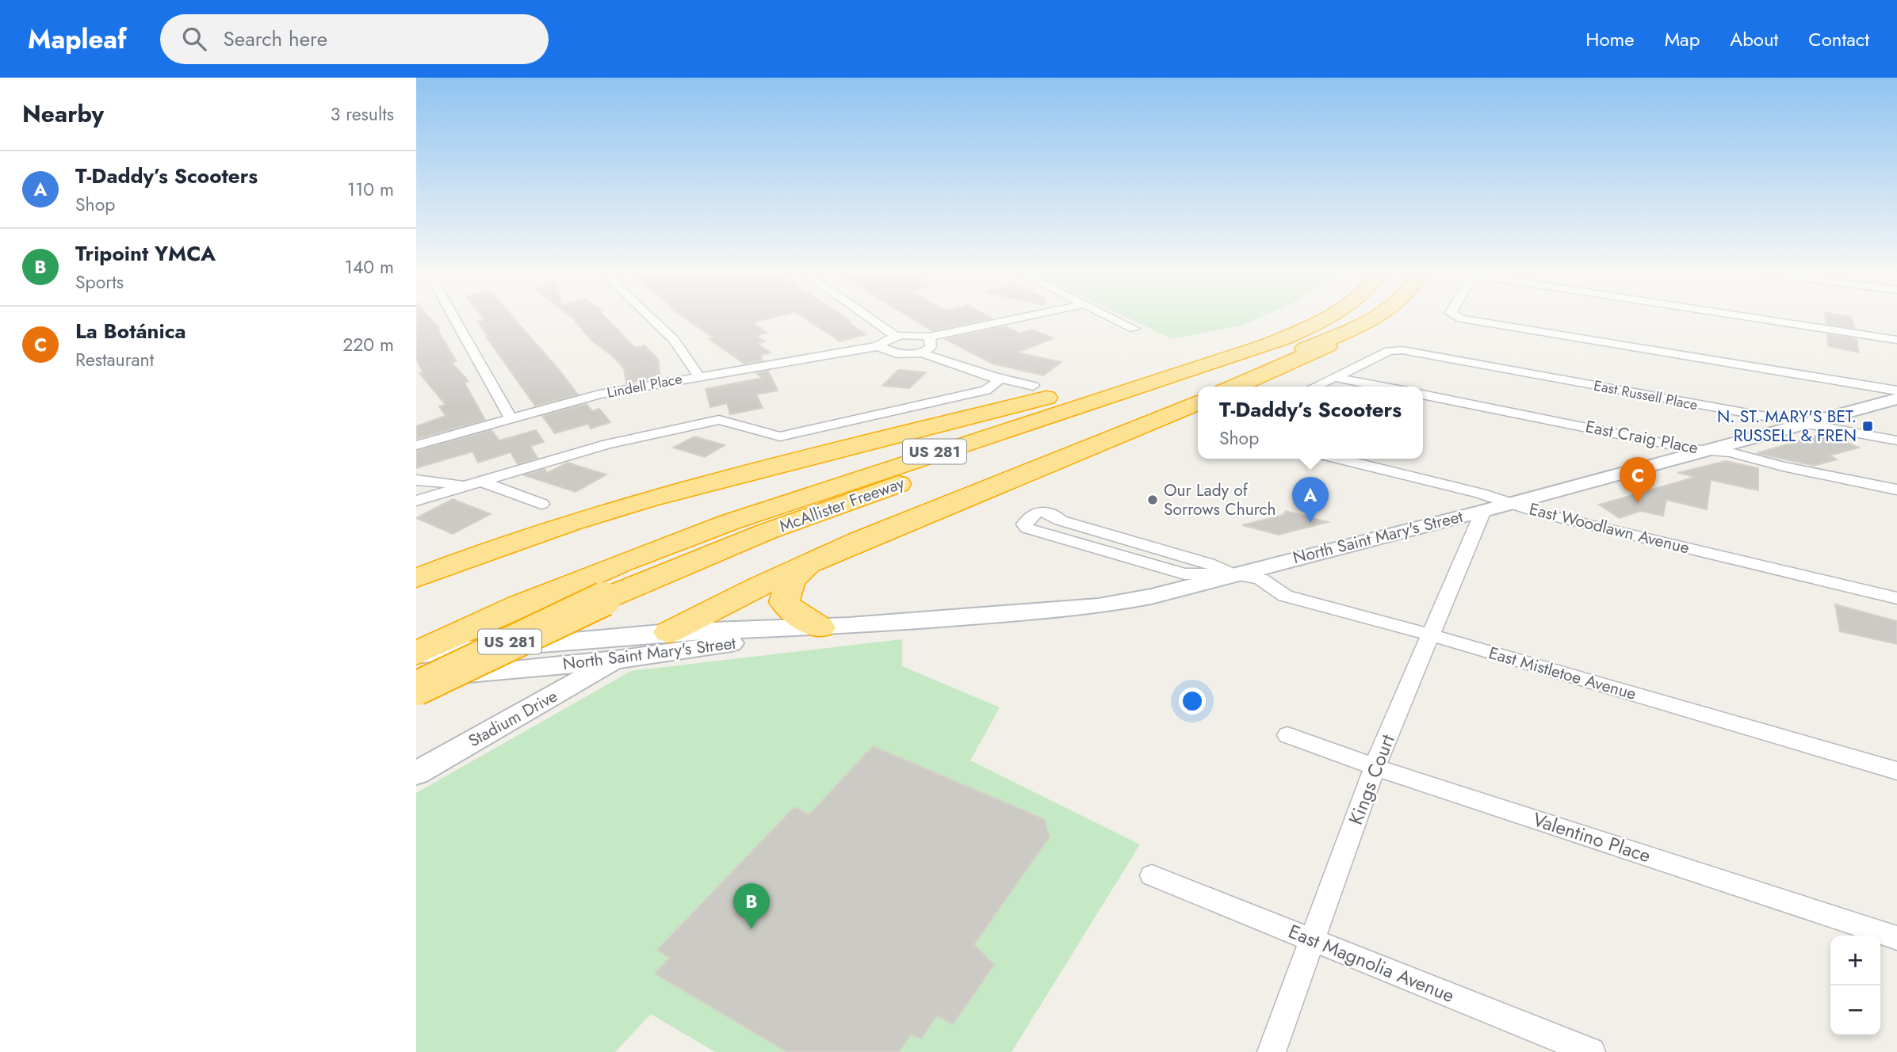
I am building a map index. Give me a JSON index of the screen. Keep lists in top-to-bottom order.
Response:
{
  "streets": {
    "highway": ["US 281", "McAllister Freeway"],
    "main road": ["North Saint Mary's Street", "Stadium Drive"],
    "street": [
      "Lindell Place",
      "East Russell Place",
      "East Craig Place",
      "East Woodlawn Avenue",
      "East Mistletoe Avenue",
      "Kings Court",
      "Valentino Place",
      "East Magnolia Avenue"
    ]
  },
  "crossings": [
    ["East Russell Place", "North Saint Mary's Street"],
    ["East Craig Place", "North Saint Mary's Street"],
    ["McAllister Freeway", "North Saint Mary's Street"],
    ["East Woodlawn Avenue", "North Saint Mary's Street"],
    ["North Saint Mary's Street", "East Mistletoe Avenue"],
    ["North Saint Mary's Street", "Stadium Drive"],
    ["North Saint Mary's Street", "Kings Court"],
    ["East Mistletoe Avenue", "Kings Court"],
    ["Kings Court", "Valentino Place"],
    ["Kings Court", "East Magnolia Avenue"]
  ],
  "places": {
    "transit": ["N. ST. MARY'S BET. RUSSELL & FREN"],
    "other": ["Our Lady of Sorrows Church"]
  },
  "page": {
    "header": "Mapleaf",
    "search": "Search here",
    "nav": [
      "Home",
      "Map",
      "About",
      "Contact"
    ],
    "heading": ["Nearby", "3 results"],
    "list": [
      {
        "mark": "A",
        "name": "T-Daddy’s Scooters",
        "note": "Shop",
        "value": "110 m"
      },
      {
        "mark": "B",
        "name": "Tripoint YMCA",
        "note": "Sports",
        "value": "140 m"
      },
      {
        "mark": "C",
        "name": "La Botánica",
        "note": "Restaurant",
        "value": "220 m"
      }
    ],
    "popup": ["T-Daddy’s Scooters", "Shop"],
    "pins": ["C", "A", "B"],
    "map_buttons": ["+", "−"]
  }
}
